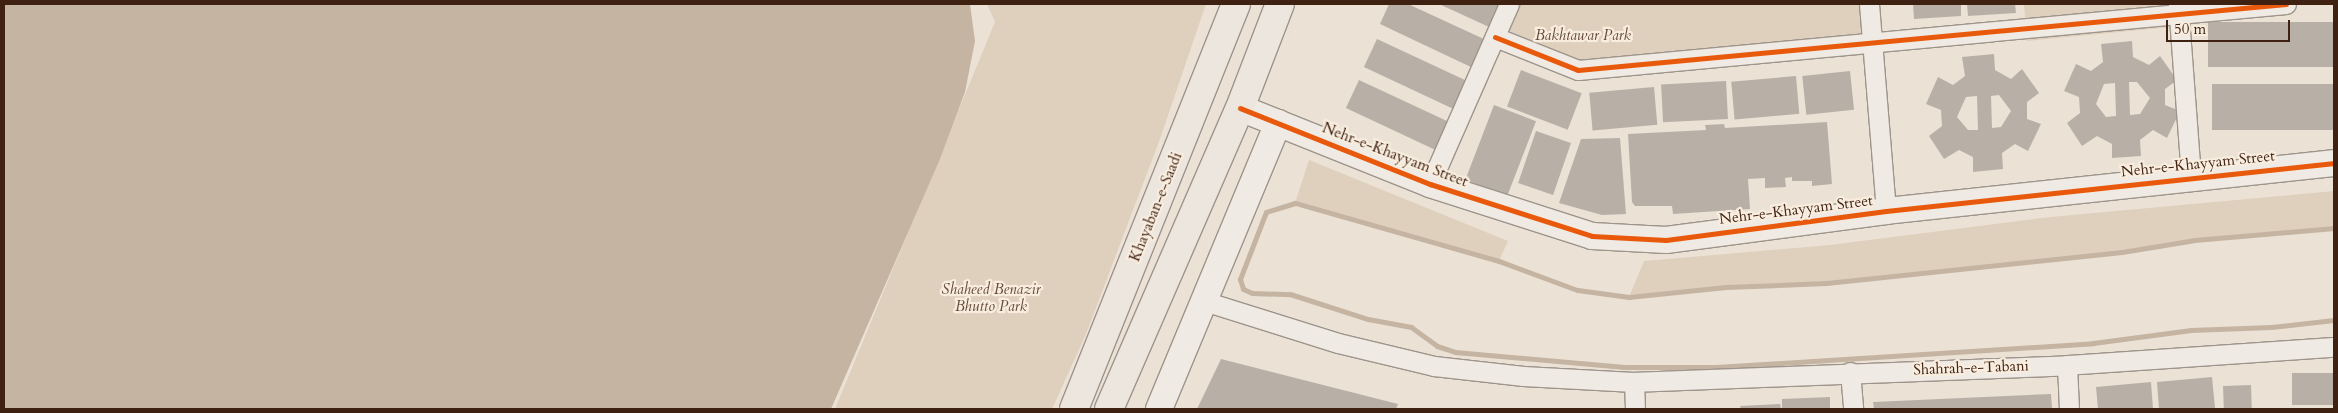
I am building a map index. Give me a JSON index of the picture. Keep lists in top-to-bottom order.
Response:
{
  "streets": {
    "main road": ["Khayaban-e-Saadi"],
    "street": ["Nehr-e-Khayyam Street", "Shahrah-e-Tabani"]
  },
  "parks": ["Bakhtawar Park", "Shaheed Benazir Bhutto Park"],
  "scale_bar": "50 m"
}
